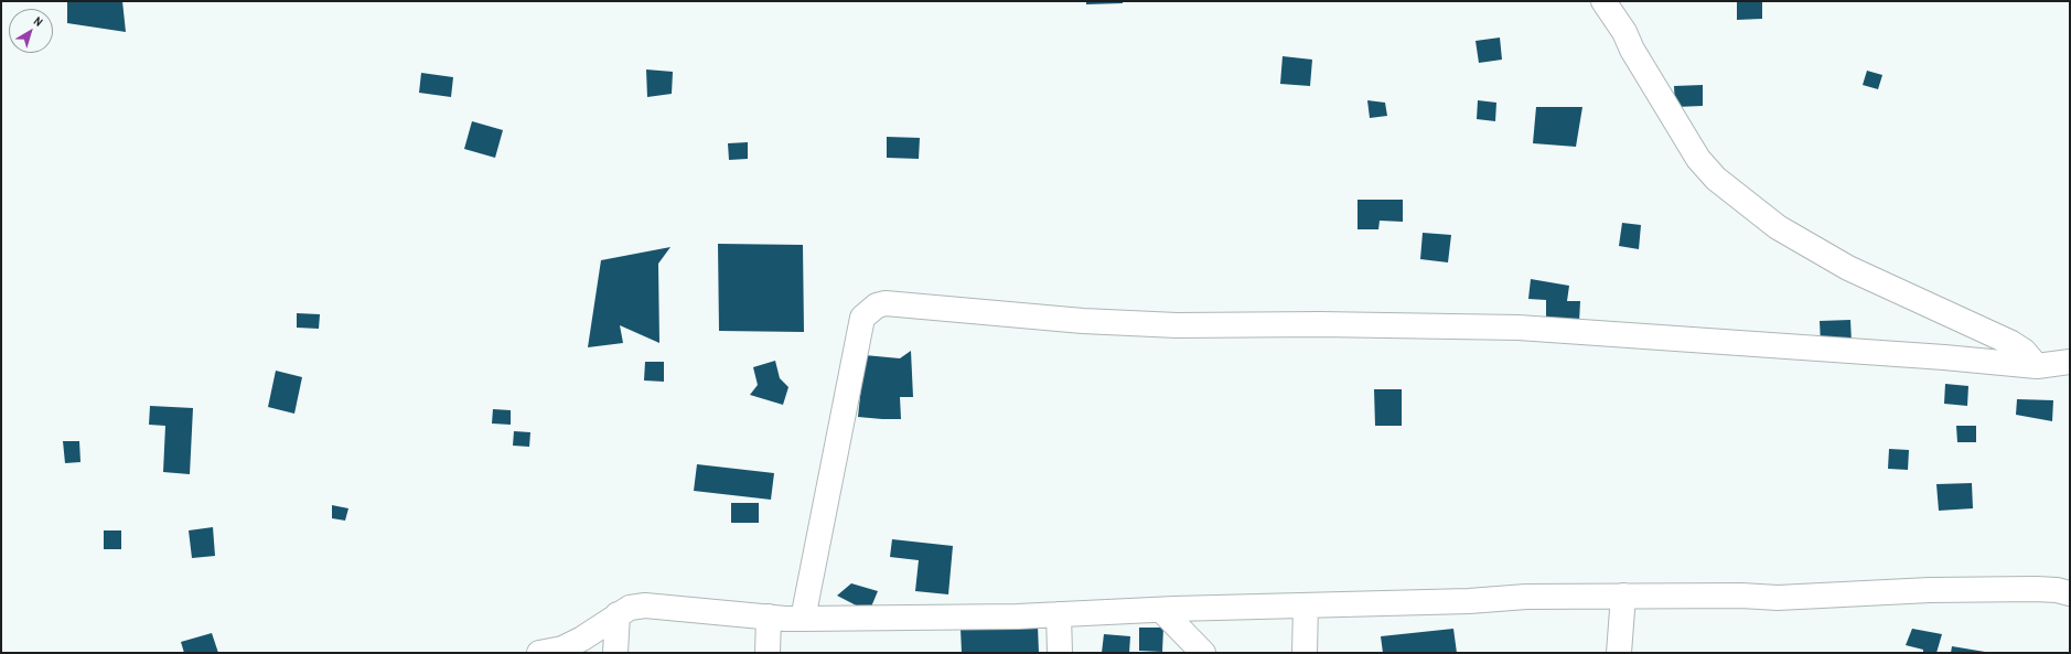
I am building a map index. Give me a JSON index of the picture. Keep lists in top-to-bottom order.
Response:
{
  "north": "top right"
}
